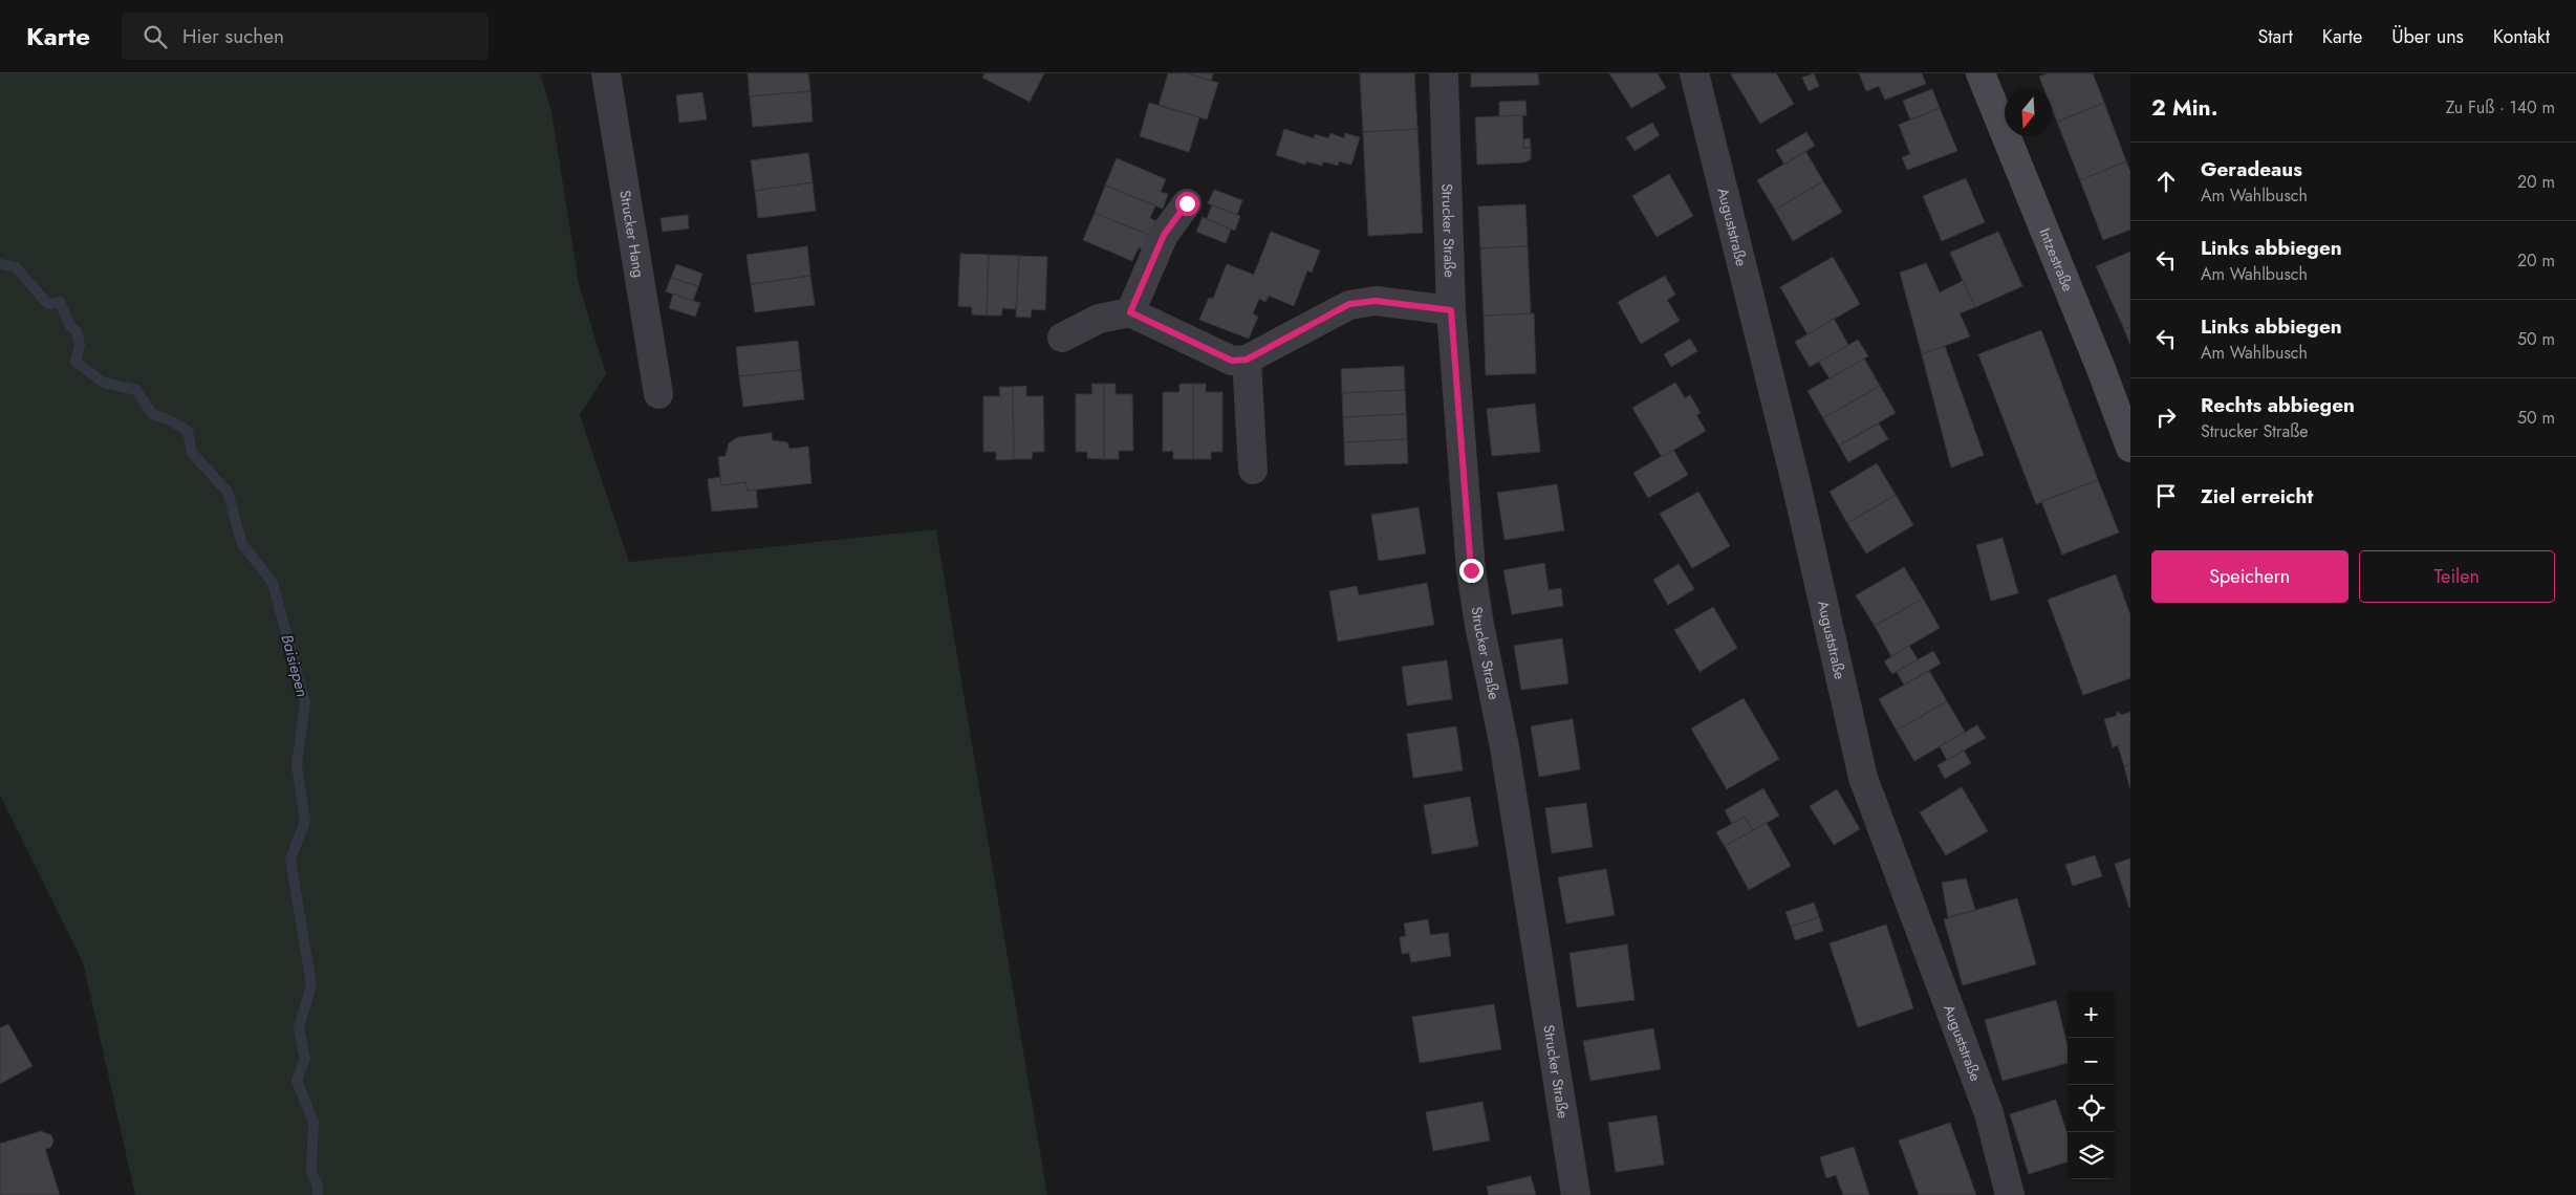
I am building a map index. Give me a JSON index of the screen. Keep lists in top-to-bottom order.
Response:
{
  "streets": {
    "main road": ["Intzestraße"],
    "street": ["Auguststraße", "Strucker Straße", "Strucker Hang"]
  },
  "water": ["Baisiepen"],
  "north": "bottom",
  "page": {
    "header": "Karte",
    "search": "Hier suchen",
    "nav": [
      "Start",
      "Karte",
      "Über uns",
      "Kontakt"
    ],
    "heading": ["2 Min.", "Zu Fuß · 140 m"],
    "list": [
      ["Geradeaus", "Am Wahlbusch", "20 m"],
      ["Links abbiegen", "Am Wahlbusch", "20 m"],
      ["Links abbiegen", "Am Wahlbusch", "50 m"],
      ["Rechts abbiegen", "Strucker Straße", "50 m"],
      "Ziel erreicht"
    ],
    "buttons": ["Speichern", "Teilen"],
    "map_buttons": ["+", "−"]
  }
}
